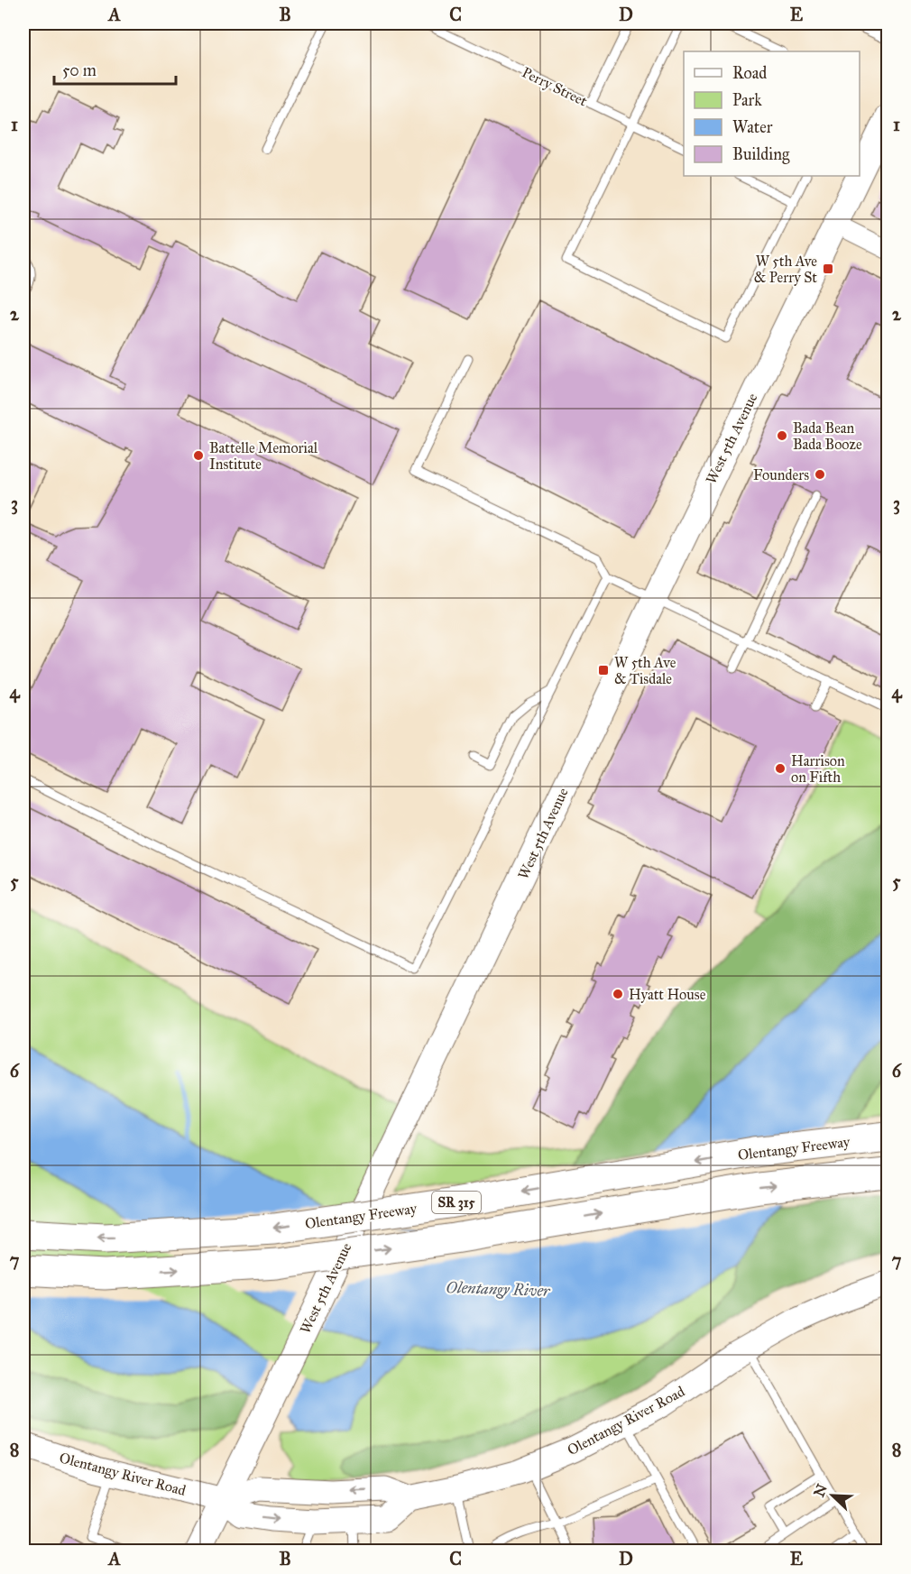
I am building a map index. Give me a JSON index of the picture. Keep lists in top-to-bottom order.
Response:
{
  "streets": {
    "highway": ["Olentangy Freeway", "SR 315"],
    "main road": ["West 5th Avenue", "Olentangy River Road"],
    "lane": ["Perry Street"]
  },
  "crossings": [
    ["West 5th Avenue", "Olentangy River Road"]
  ],
  "water": ["Olentangy River"],
  "places": {
    "transit": ["W 5th Ave & Perry St", "W 5th Ave & Tisdale"],
    "other": [
      "Bada Bean Bada Booze",
      "Battelle Memorial Institute",
      "Founders",
      "Harrison on Fifth",
      "Hyatt House"
    ]
  },
  "legend": [
    "Road",
    "Park",
    "Water",
    "Building"
  ],
  "scale_bar": "50 m",
  "north": "top left",
  "grid": {
    "columns": [
      "A",
      "B",
      "C",
      "D",
      "E"
    ],
    "rows": [
      "1",
      "2",
      "3",
      "4",
      "5",
      "6",
      "7",
      "8"
    ]
  }
}
